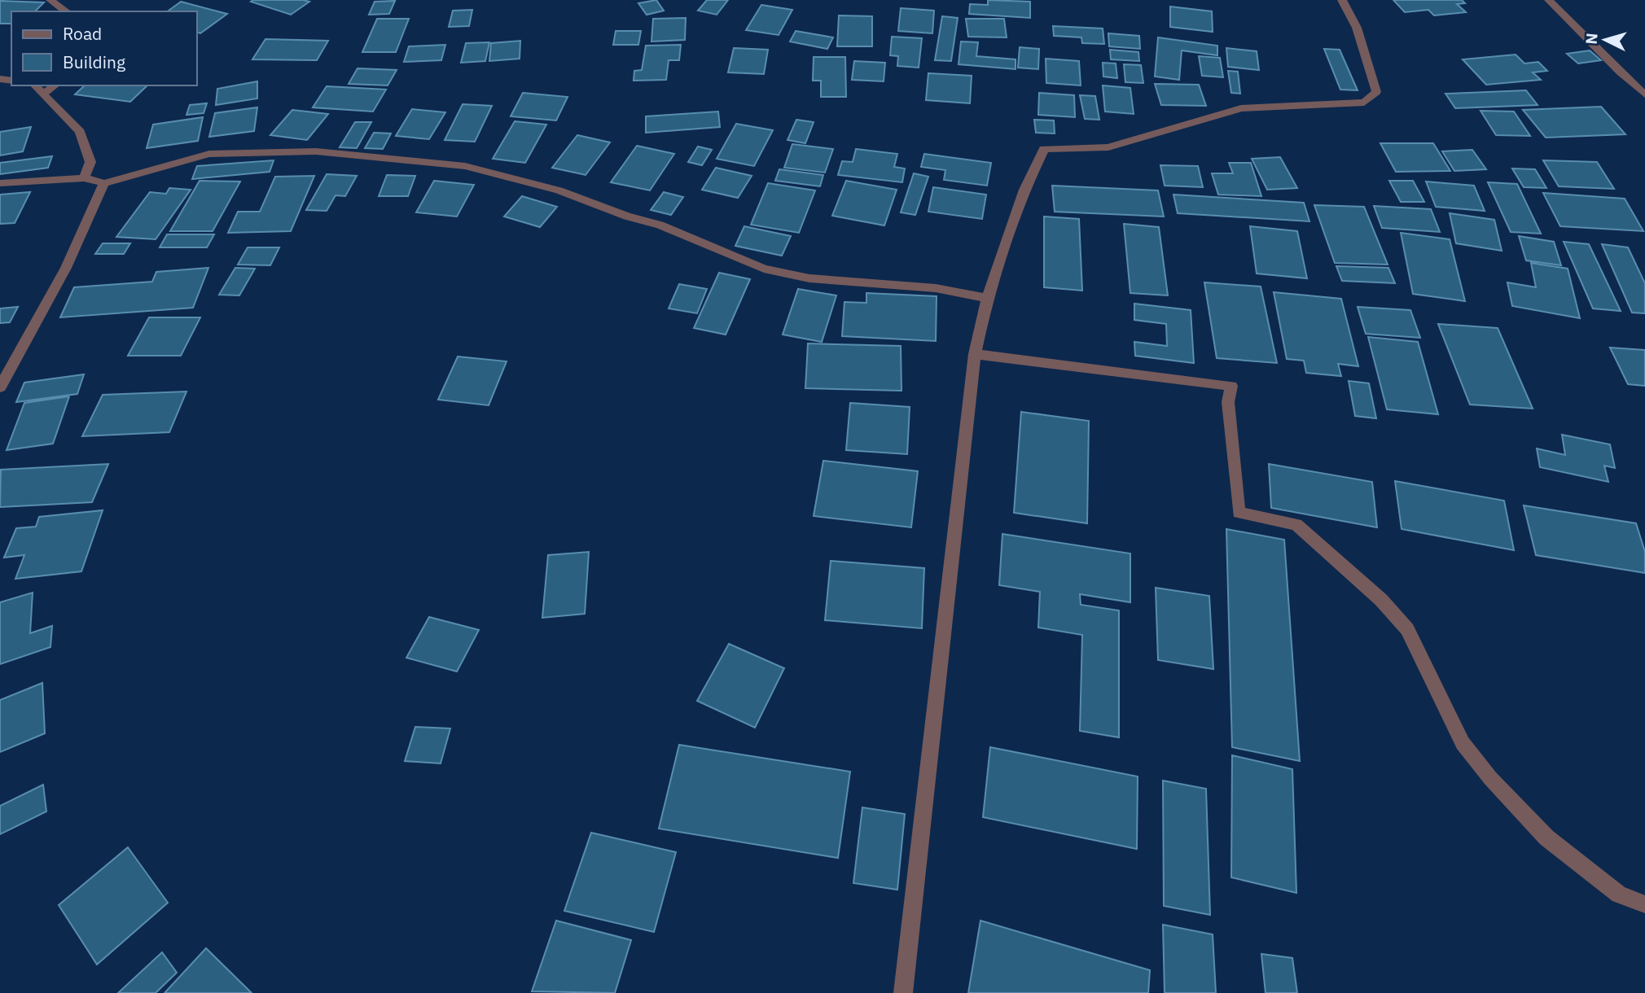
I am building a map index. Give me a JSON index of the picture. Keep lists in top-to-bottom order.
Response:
{
  "legend": ["Road", "Building"],
  "north": "left"
}
